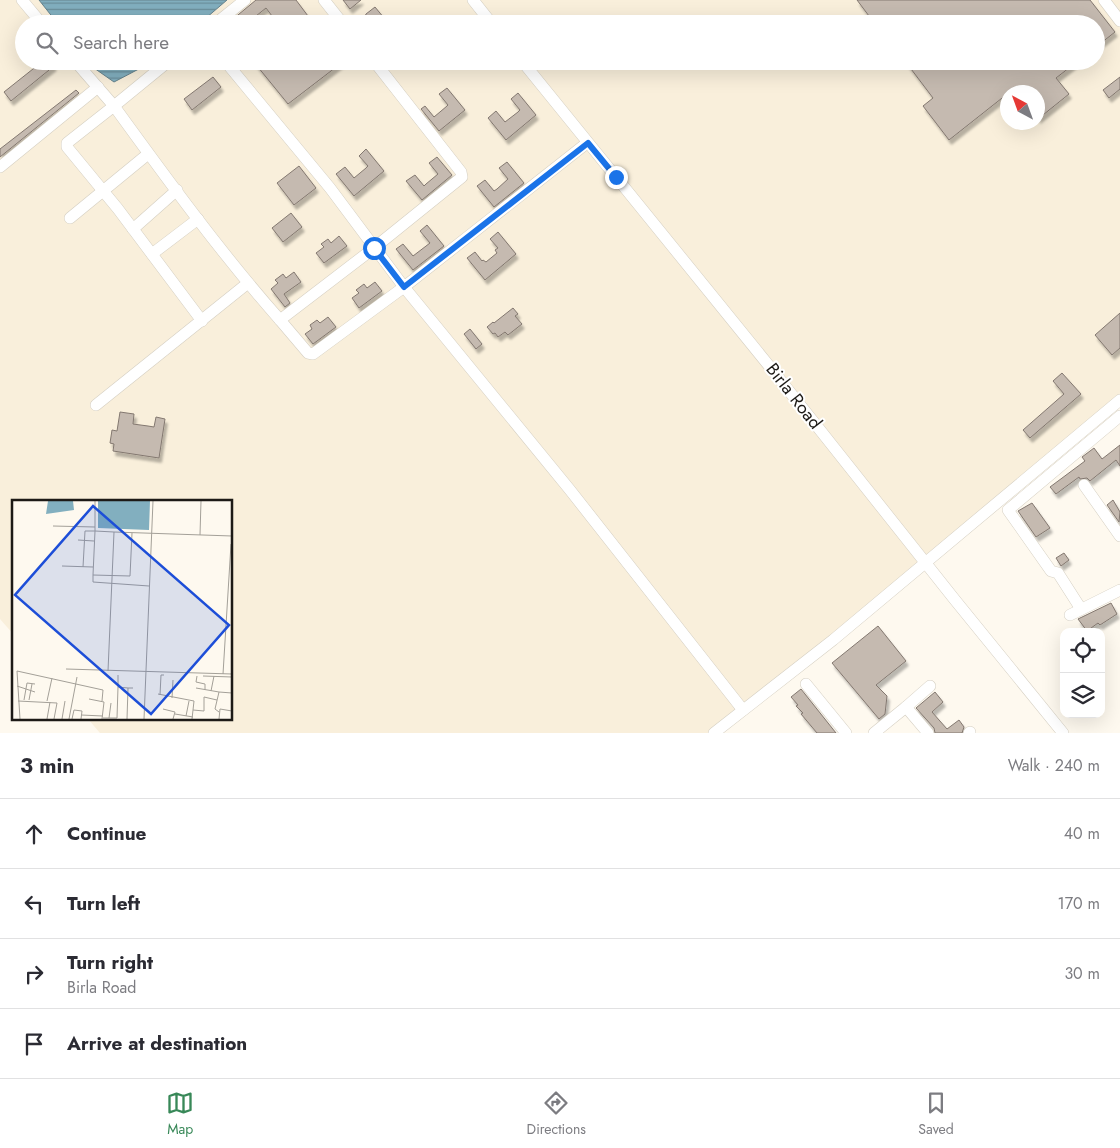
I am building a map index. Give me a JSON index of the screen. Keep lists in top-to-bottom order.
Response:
{
  "streets": {
    "street": ["Birla Road"]
  },
  "north": "top left",
  "page": {
    "search": "Search here",
    "heading": ["3 min", "Walk · 240 m"],
    "list": [
      ["Continue", "40 m"],
      ["Turn left", "170 m"],
      ["Turn right", "Birla Road", "30 m"],
      "Arrive at destination"
    ],
    "nav": ["Map", "Directions", "Saved"]
  }
}
